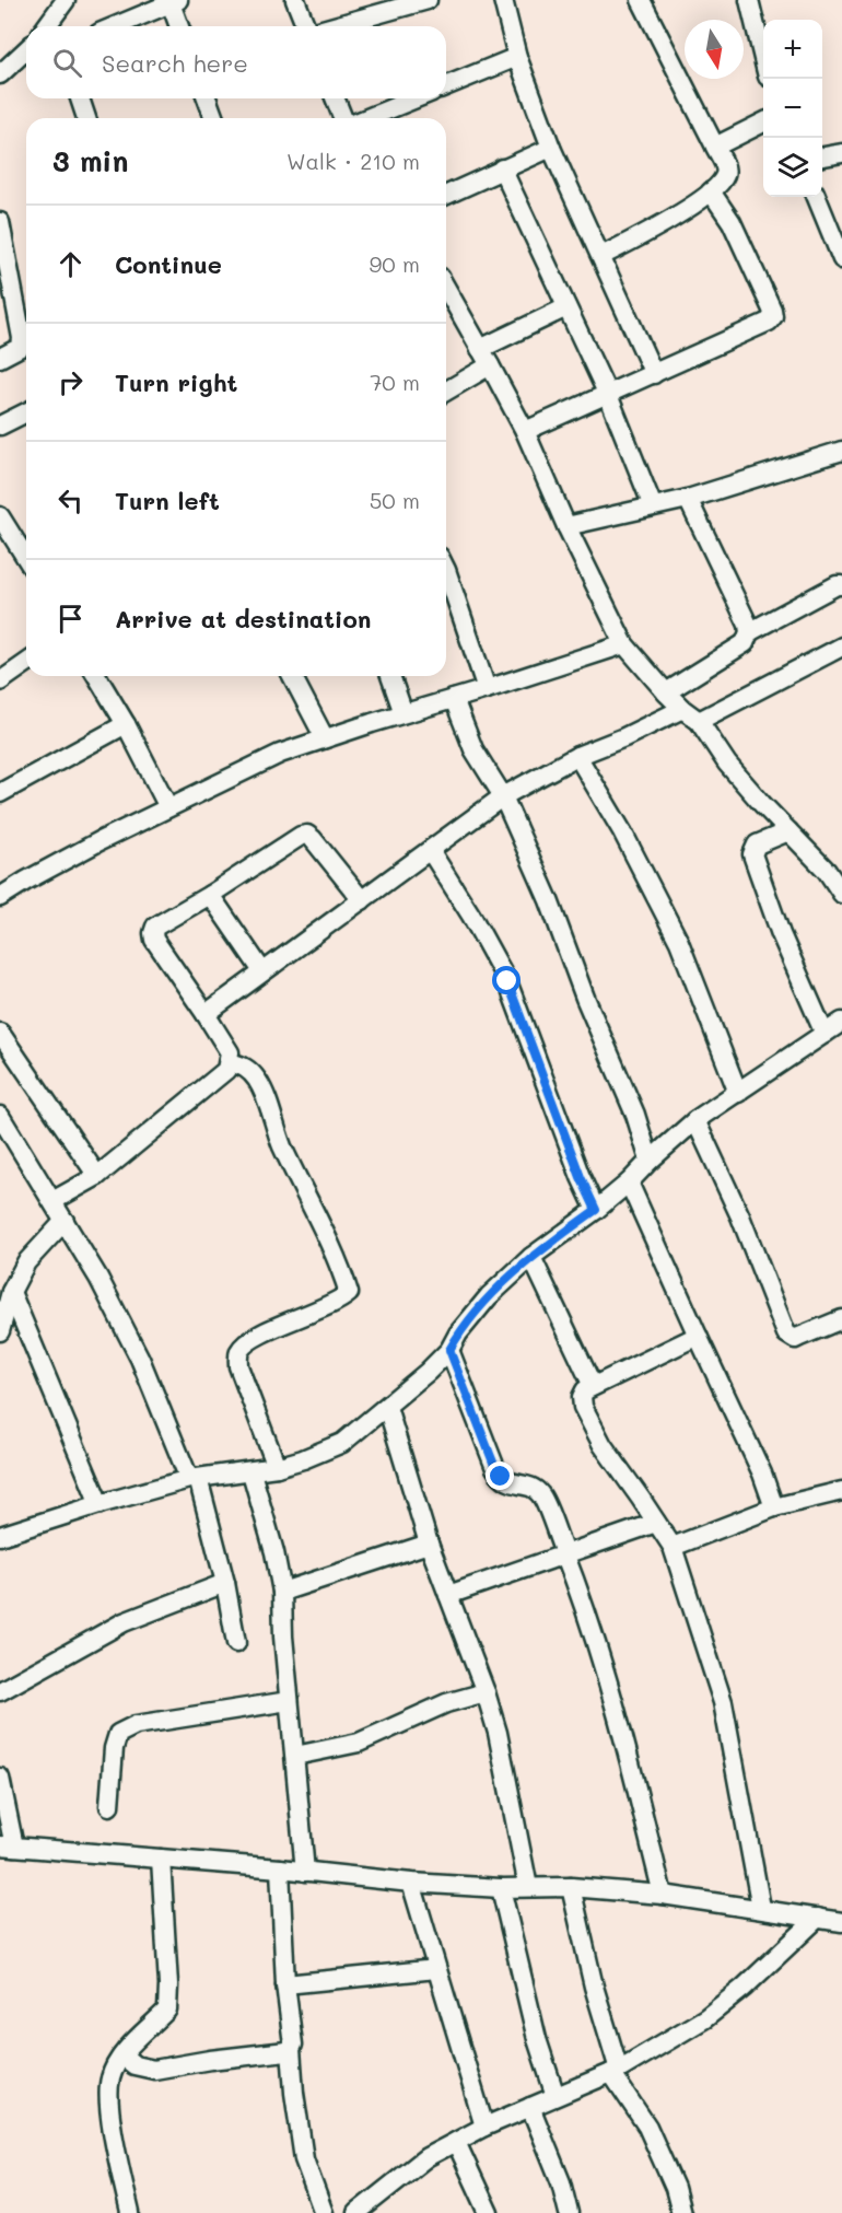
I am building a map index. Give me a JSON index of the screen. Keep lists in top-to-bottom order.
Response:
{
  "north": "bottom",
  "page": {
    "map_buttons": ["+", "−"],
    "search": "Search here",
    "heading": ["3 min", "Walk · 210 m"],
    "list": [
      ["Continue", "90 m"],
      ["Turn right", "70 m"],
      ["Turn left", "50 m"],
      "Arrive at destination"
    ]
  }
}
